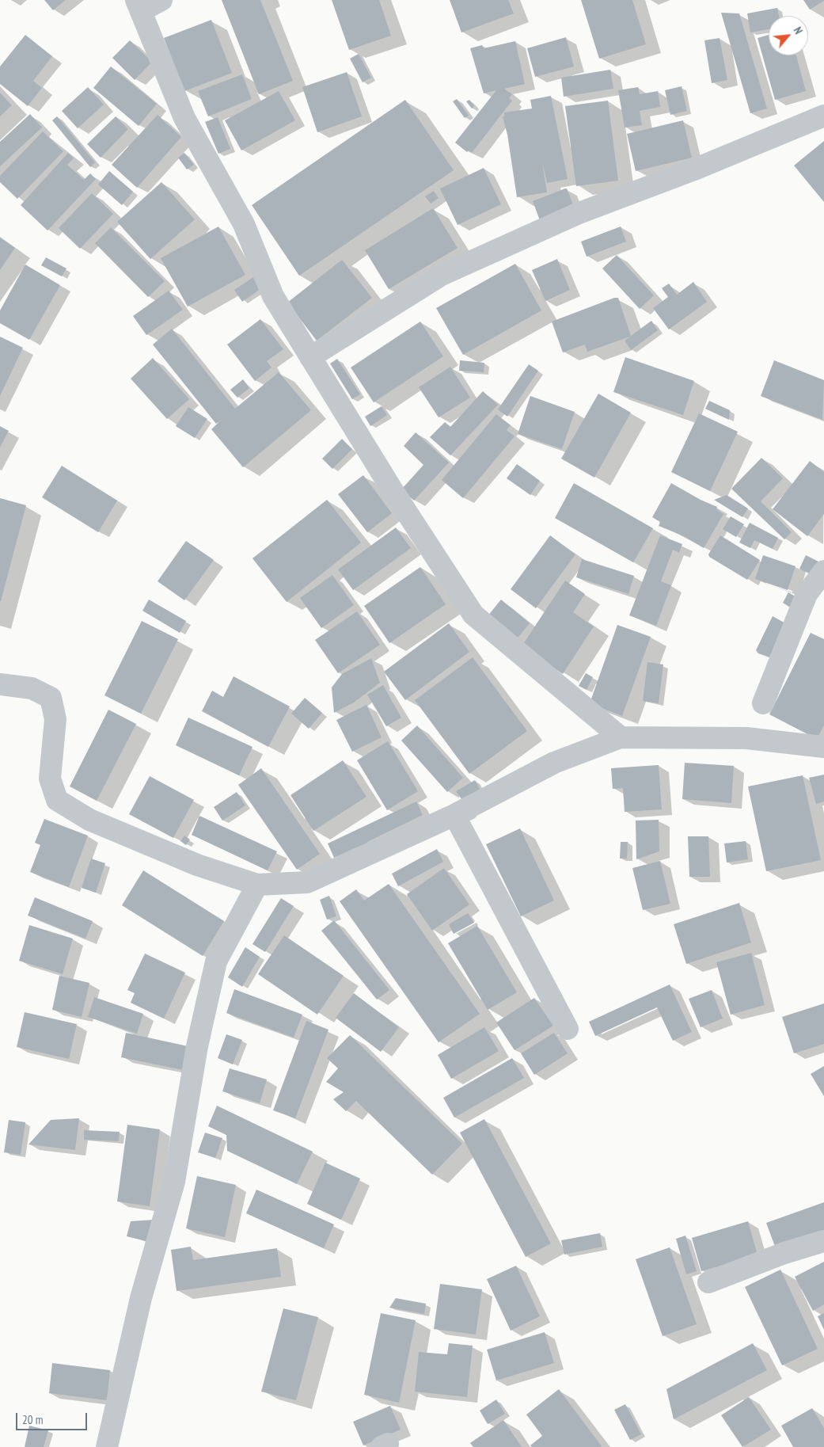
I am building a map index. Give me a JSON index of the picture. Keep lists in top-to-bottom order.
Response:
{
  "scale_bar": "20 m",
  "north": "top right"
}
